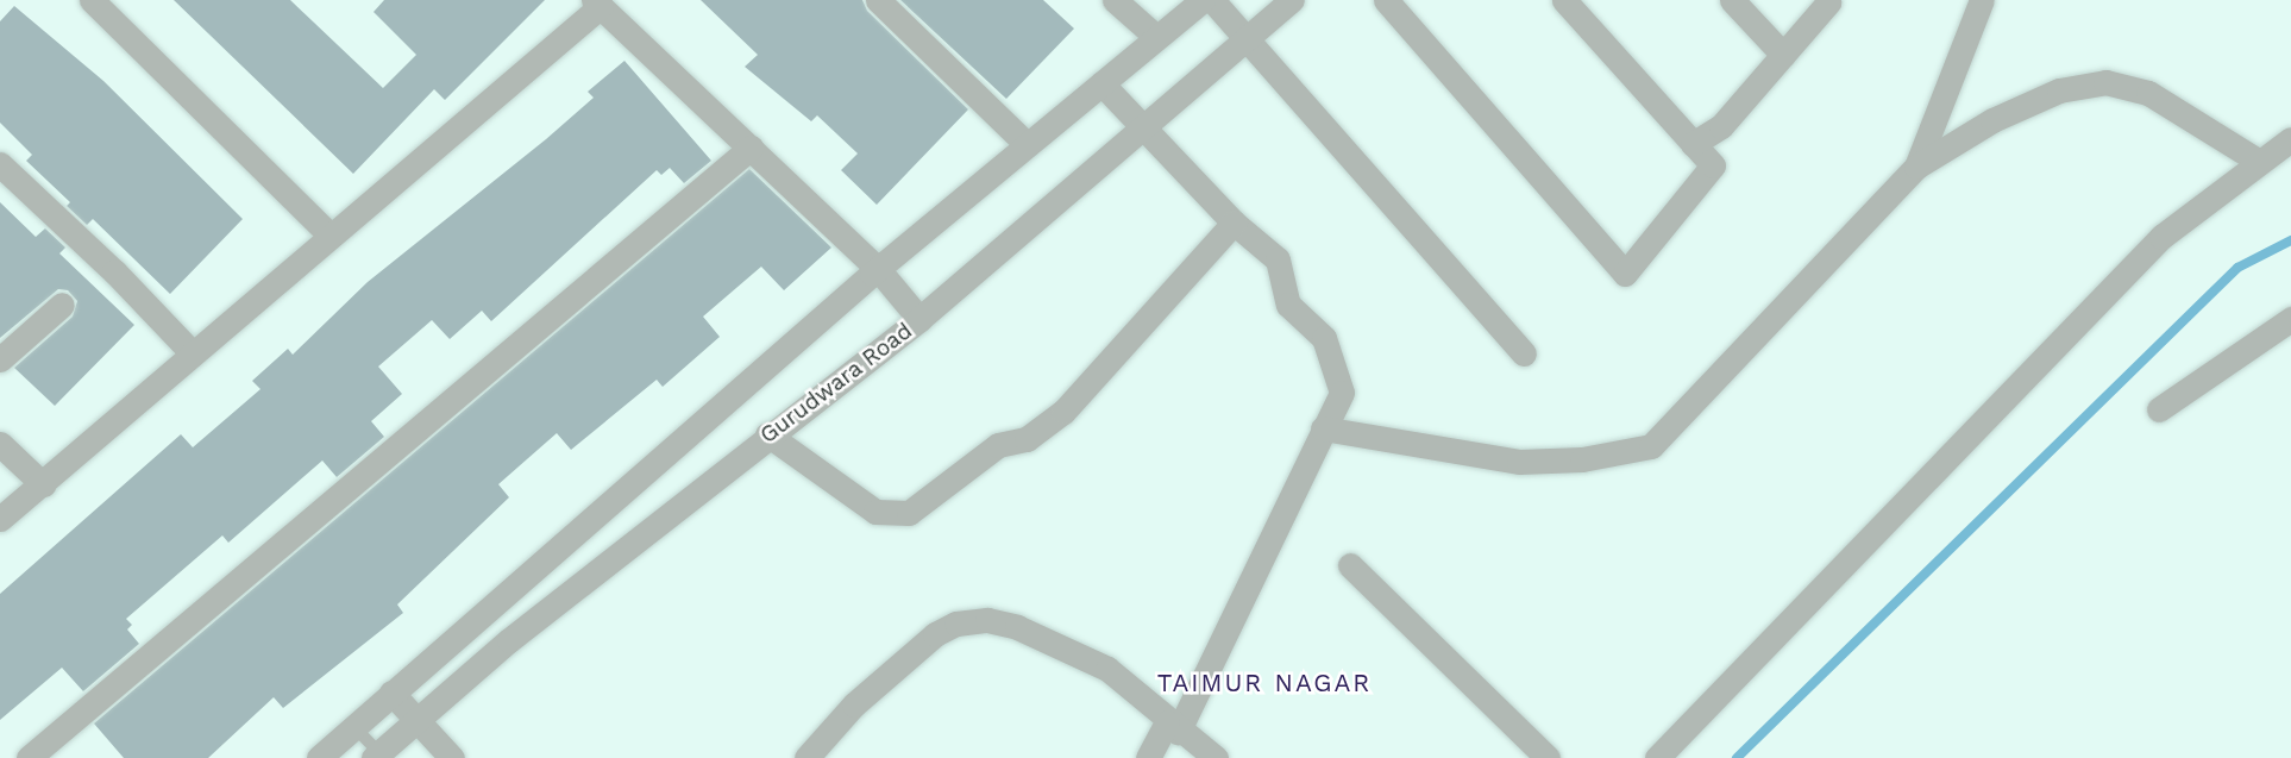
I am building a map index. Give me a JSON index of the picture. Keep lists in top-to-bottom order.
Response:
{
  "streets": {
    "street": ["Gurudwara Road"]
  },
  "districts": ["TAIMUR NAGAR"]
}
